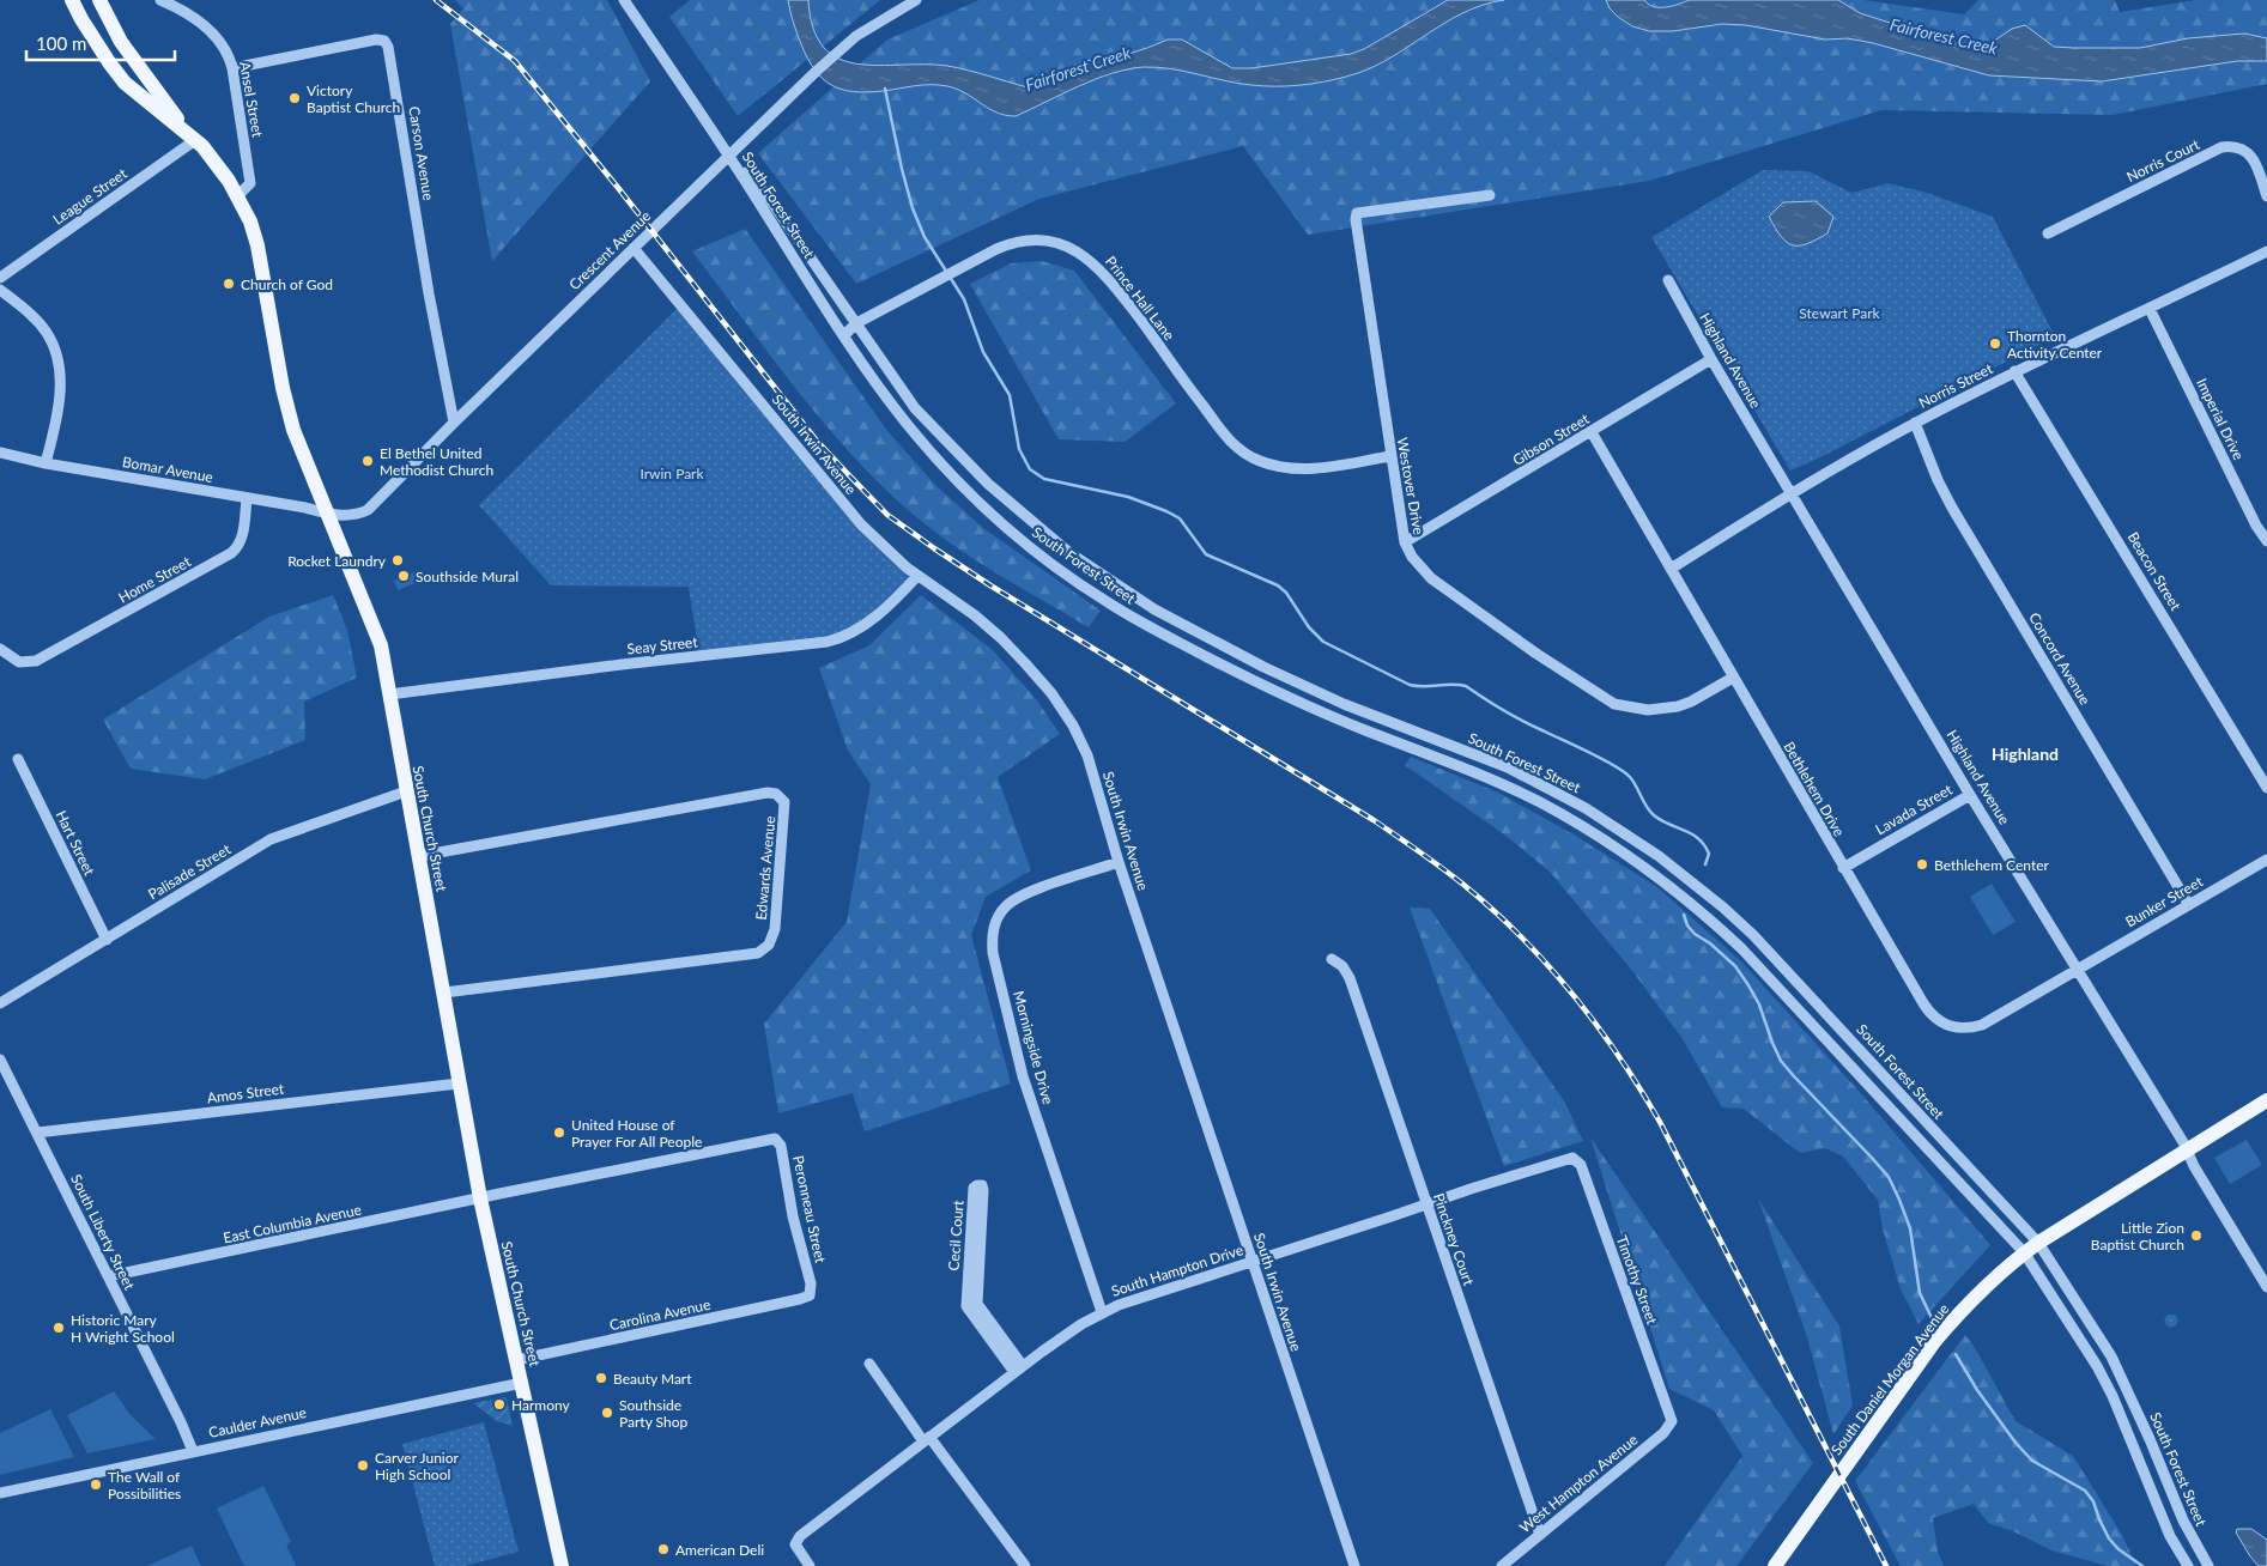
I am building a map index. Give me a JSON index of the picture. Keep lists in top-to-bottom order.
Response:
{
  "streets": {
    "main road": ["South Church Street", "South Daniel Morgan Avenue"],
    "street": [
      "Ansel Street",
      "Carson Avenue",
      "Norris Court",
      "League Street",
      "South Forest Street",
      "Crescent Avenue",
      "Prince Hall Lane",
      "Highland Avenue",
      "Norris Street",
      "Imperial Drive",
      "Gibson Street",
      "South Irwin Avenue",
      "Bomar Avenue",
      "Westover Drive",
      "Beacon Street",
      "Home Street",
      "Seay Street",
      "Concord Avenue",
      "Bethlehem Drive",
      "Lavada Street",
      "Hart Street",
      "Edwards Avenue",
      "Palisade Street",
      "Bunker Street",
      "Morningside Drive",
      "Amos Street",
      "Peronneau Street",
      "East Columbia Avenue",
      "South Liberty Street",
      "Cecil Court",
      "Pinckney Court",
      "South Hampton Drive",
      "Timothy Street",
      "Carolina Avenue",
      "Caulder Avenue",
      "West Hampton Avenue"
    ]
  },
  "crossings": [
    ["Ansel Street", "Carson Avenue"],
    ["Ansel Street", "South Church Street"],
    ["Carson Avenue", "Crescent Avenue"],
    ["League Street", "South Church Street"],
    ["South Forest Street", "Crescent Avenue"],
    ["South Forest Street", "Prince Hall Lane"],
    ["South Forest Street", "South Daniel Morgan Avenue"],
    ["Crescent Avenue", "South Irwin Avenue"],
    ["Crescent Avenue", "Bomar Avenue"],
    ["Crescent Avenue", "South Church Street"],
    ["Prince Hall Lane", "Westover Drive"],
    ["Highland Avenue", "Norris Street"],
    ["Highland Avenue", "Gibson Street"],
    ["Highland Avenue", "Bethlehem Drive"],
    ["Highland Avenue", "Lavada Street"],
    ["Highland Avenue", "Bunker Street"],
    ["Highland Avenue", "South Daniel Morgan Avenue"],
    ["Norris Street", "Imperial Drive"],
    ["Norris Street", "Beacon Street"],
    ["Norris Street", "Concord Avenue"],
    ["Norris Street", "Bethlehem Drive"],
    ["Gibson Street", "Westover Drive"],
    ["Gibson Street", "Bethlehem Drive"],
    ["South Irwin Avenue", "Seay Street"],
    ["South Irwin Avenue", "Morningside Drive"],
    ["South Irwin Avenue", "South Hampton Drive"],
    ["Bomar Avenue", "Home Street"],
    ["Bomar Avenue", "South Church Street"],
    ["Westover Drive", "Bethlehem Drive"],
    ["Seay Street", "South Church Street"],
    ["Concord Avenue", "Bunker Street"],
    ["Bethlehem Drive", "Lavada Street"],
    ["Bethlehem Drive", "Bunker Street"],
    ["South Church Street", "Edwards Avenue"],
    ["South Church Street", "Palisade Street"],
    ["South Church Street", "Amos Street"],
    ["South Church Street", "East Columbia Avenue"],
    ["South Church Street", "Carolina Avenue"],
    ["South Church Street", "Caulder Avenue"],
    ["Hart Street", "Palisade Street"],
    ["Morningside Drive", "South Hampton Drive"],
    ["Amos Street", "South Liberty Street"],
    ["Peronneau Street", "East Columbia Avenue"],
    ["Peronneau Street", "Carolina Avenue"],
    ["East Columbia Avenue", "South Liberty Street"],
    ["South Liberty Street", "Caulder Avenue"],
    ["Pinckney Court", "South Hampton Drive"],
    ["Pinckney Court", "West Hampton Avenue"],
    ["South Hampton Drive", "Timothy Street"],
    ["Timothy Street", "West Hampton Avenue"]
  ],
  "districts": ["Highland"],
  "water": ["Fairforest Creek"],
  "parks": ["Stewart Park", "Irwin Park"],
  "places": [
    "Victory Baptist Church",
    "Church of God",
    "Thornton Activity Center",
    "El Bethel United Methodist Church",
    "Rocket Laundry",
    "Southside Mural",
    "Bethlehem Center",
    "United House of Prayer For All People",
    "Little Zion Baptist Church",
    "Historic Mary H Wright School",
    "Beauty Mart",
    "Harmony",
    "Southside Party Shop",
    "Carver Junior High School",
    "The Wall of Possibilities",
    "American Deli"
  ],
  "scale_bar": "100 m"
}
